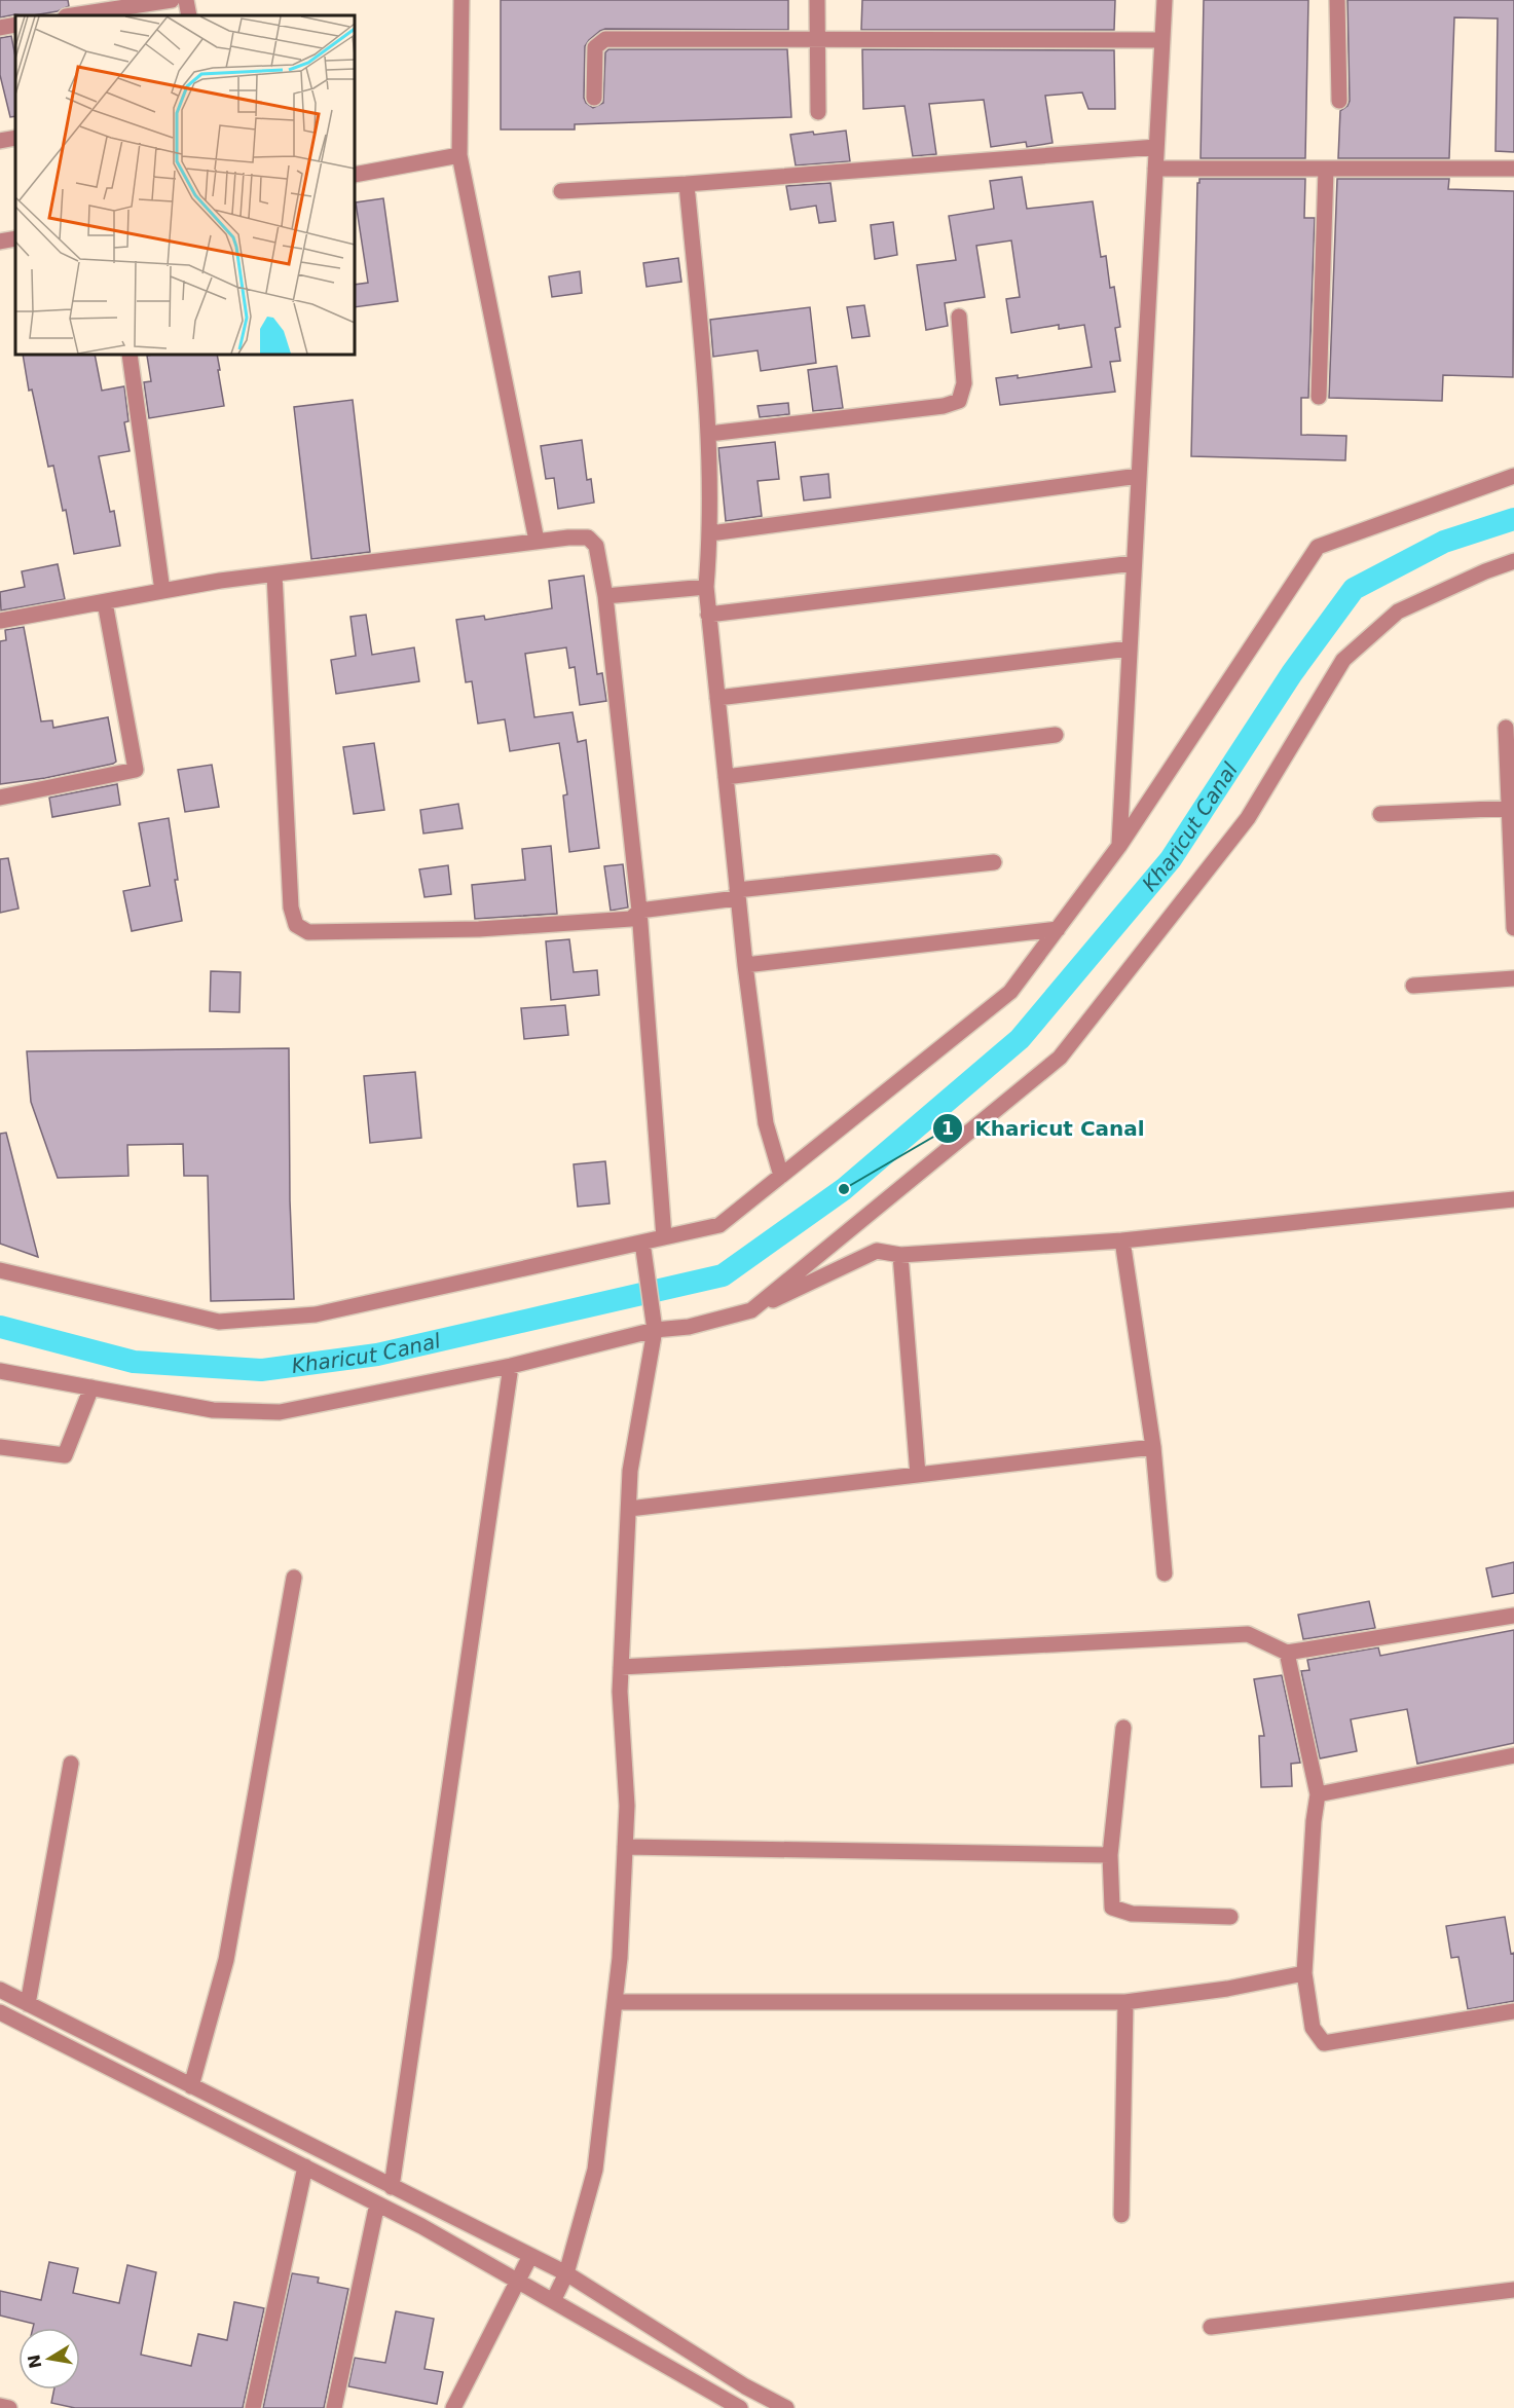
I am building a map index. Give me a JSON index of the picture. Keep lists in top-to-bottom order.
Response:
{
  "water": ["Kharicut Canal"],
  "places": ["Kharicut Canal"],
  "north": "left"
}
